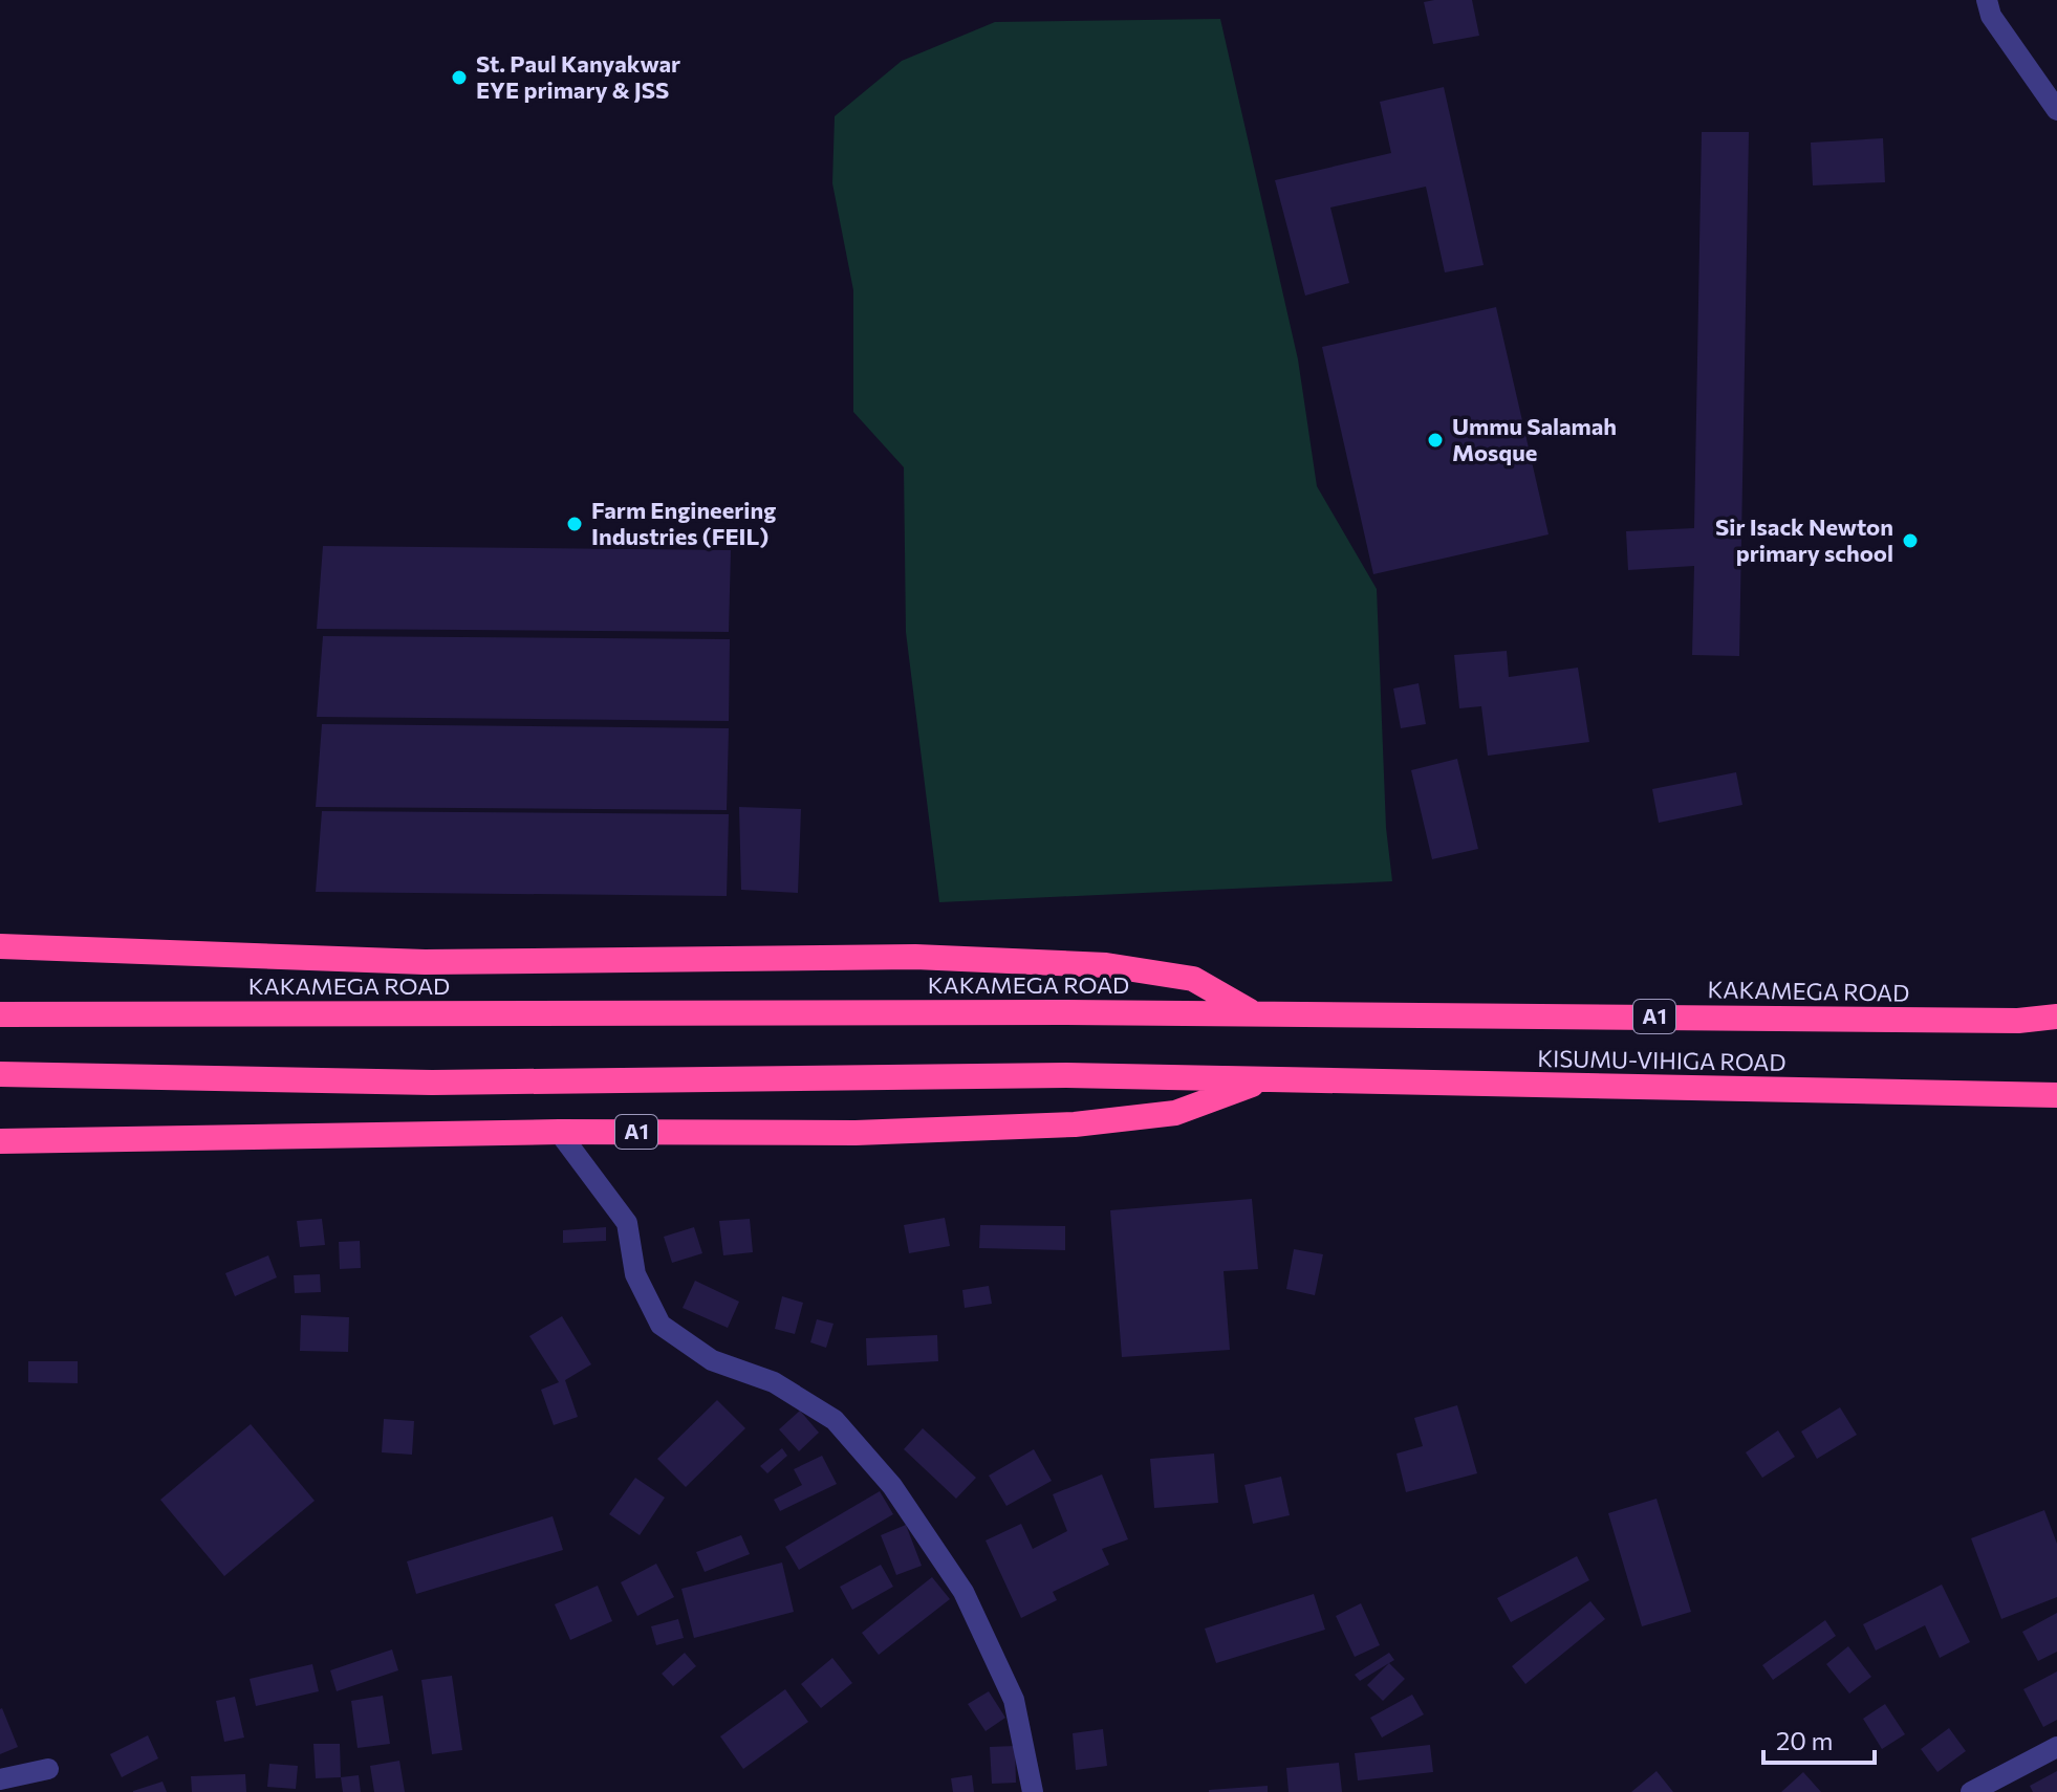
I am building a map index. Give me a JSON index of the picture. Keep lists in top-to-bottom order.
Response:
{
  "streets": {
    "highway": ["KAKAMEGA ROAD", "A1", "KISUMU-VIHIGA ROAD"]
  },
  "crossings": [
    ["KAKAMEGA ROAD", "A1"],
    ["A1", "KISUMU-VIHIGA ROAD"]
  ],
  "places": [
    "St. Paul Kanyakwar EYE primary & JSS",
    "Ummu Salamah Mosque",
    "Farm Engineering Industries (FEIL)",
    "Sir Isack Newton primary school"
  ],
  "scale_bar": "20 m"
}
